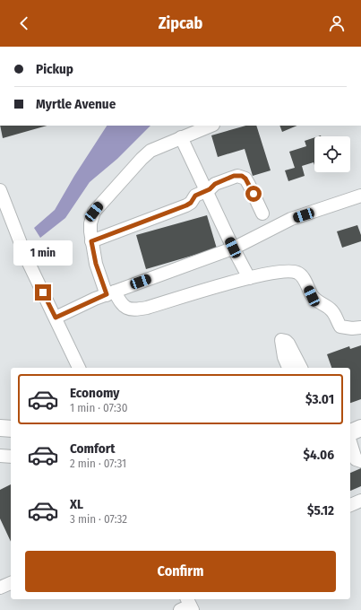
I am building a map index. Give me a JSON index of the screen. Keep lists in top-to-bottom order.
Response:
{
  "page": {
    "header": "Zipcab",
    "banner": ["Pickup", "Myrtle Avenue"],
    "bubble": "1 min",
    "list": [
      {
        "name": "Economy",
        "note": "1 min · 07:30",
        "value": "$3.01"
      },
      {
        "name": "Comfort",
        "note": "2 min · 07:31",
        "value": "$4.06"
      },
      {
        "name": "XL",
        "note": "3 min · 07:32",
        "value": "$5.12"
      }
    ],
    "buttons": "Confirm"
  }
}
